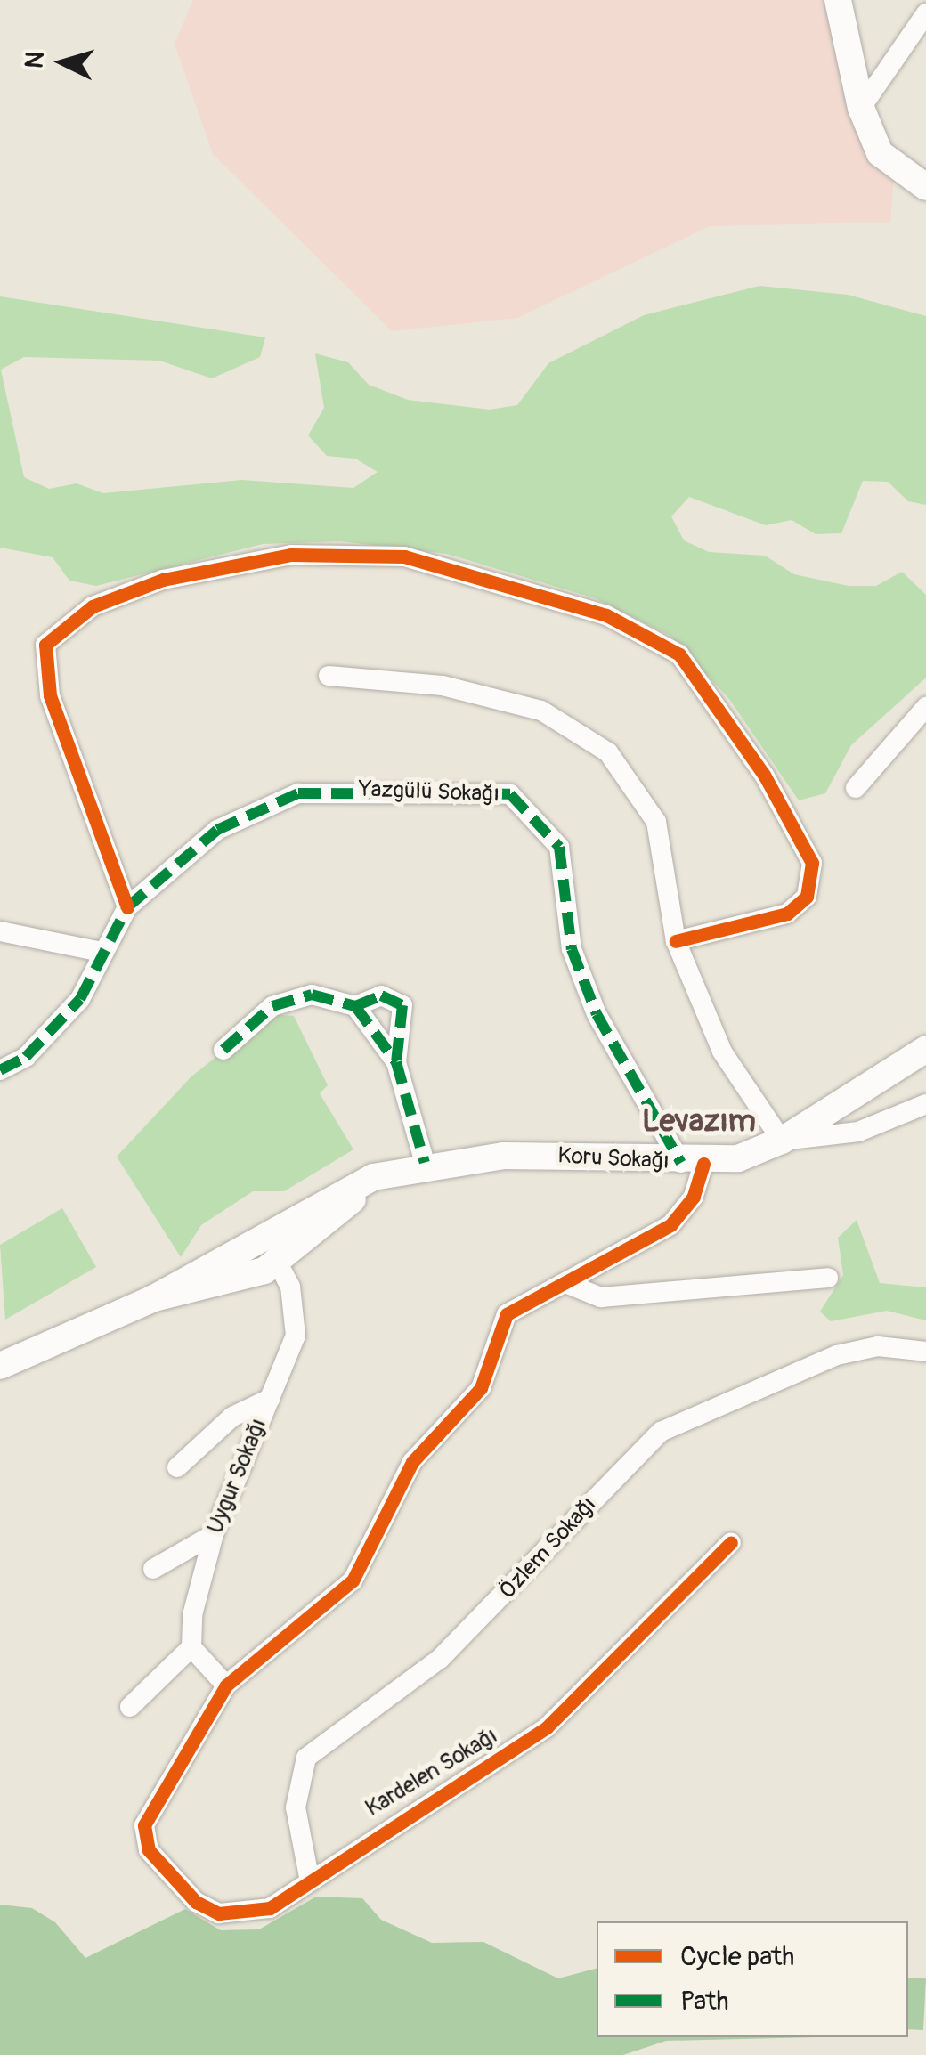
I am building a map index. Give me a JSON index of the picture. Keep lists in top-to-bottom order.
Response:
{
  "streets": {
    "street": [
      "Yazgülü Sokağı",
      "Koru Sokağı",
      "Uygur Sokağı",
      "Özlem Sokağı",
      "Kardelen Sokağı"
    ]
  },
  "crossings": [
    ["Yazgülü Sokağı", "Koru Sokağı"],
    ["Koru Sokağı", "Uygur Sokağı"],
    ["Özlem Sokağı", "Kardelen Sokağı"]
  ],
  "districts": ["Levazım"],
  "legend": ["Cycle path", "Path"],
  "north": "left"
}
